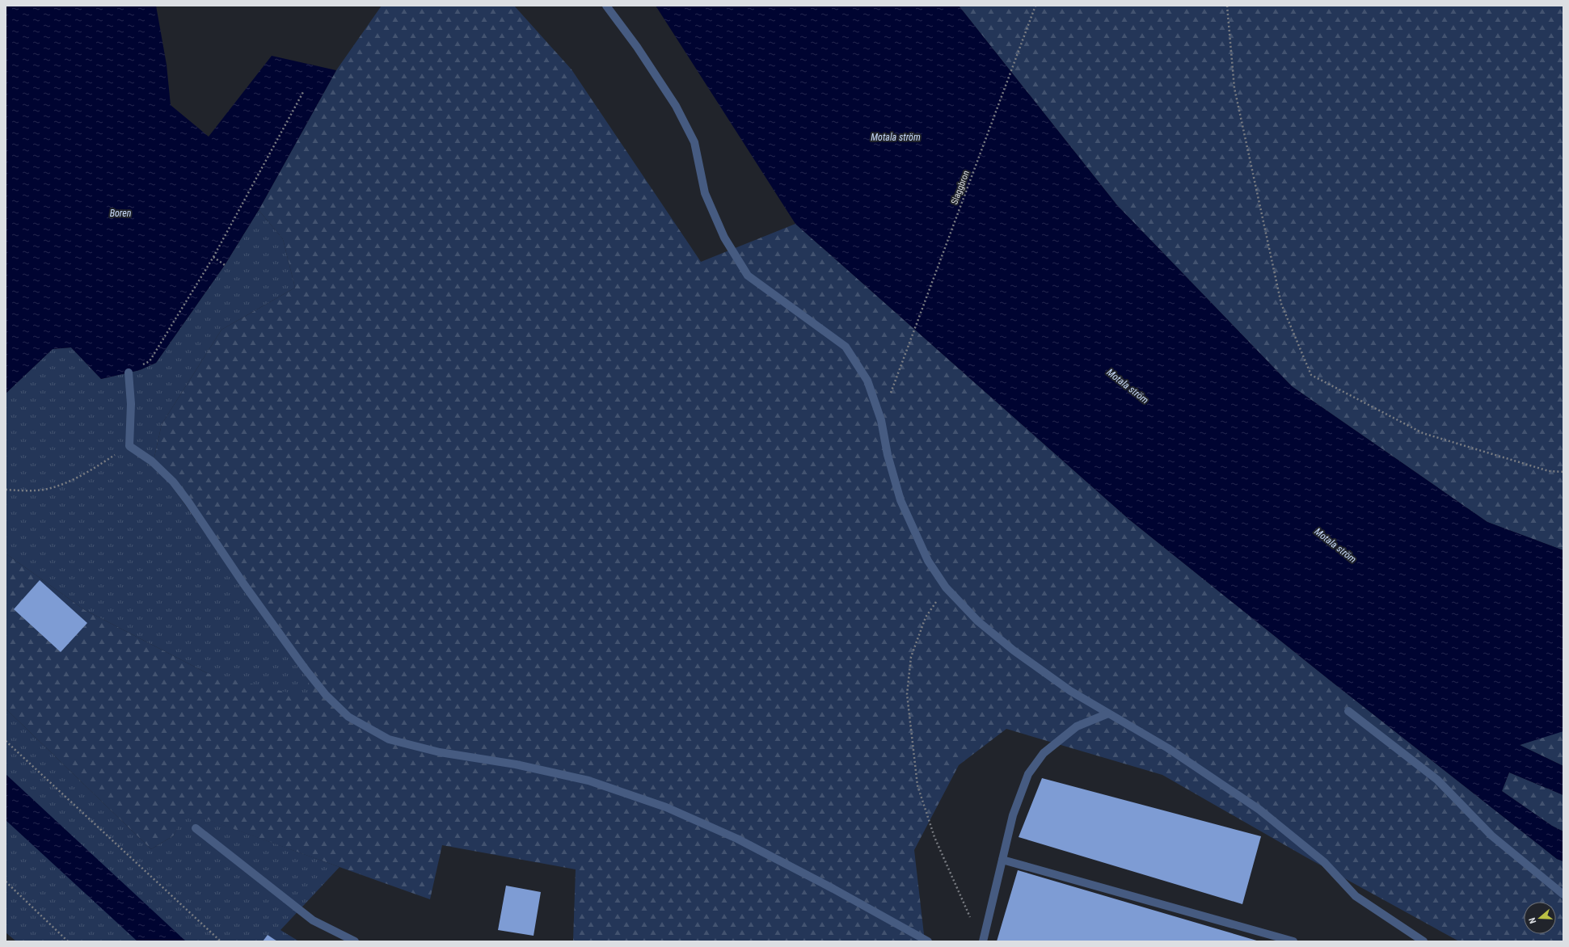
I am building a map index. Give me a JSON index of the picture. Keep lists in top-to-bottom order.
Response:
{
  "streets": {
    "path": ["Slaggbron"]
  },
  "water": ["Motala ström", "Boren"],
  "north": "left"
}
